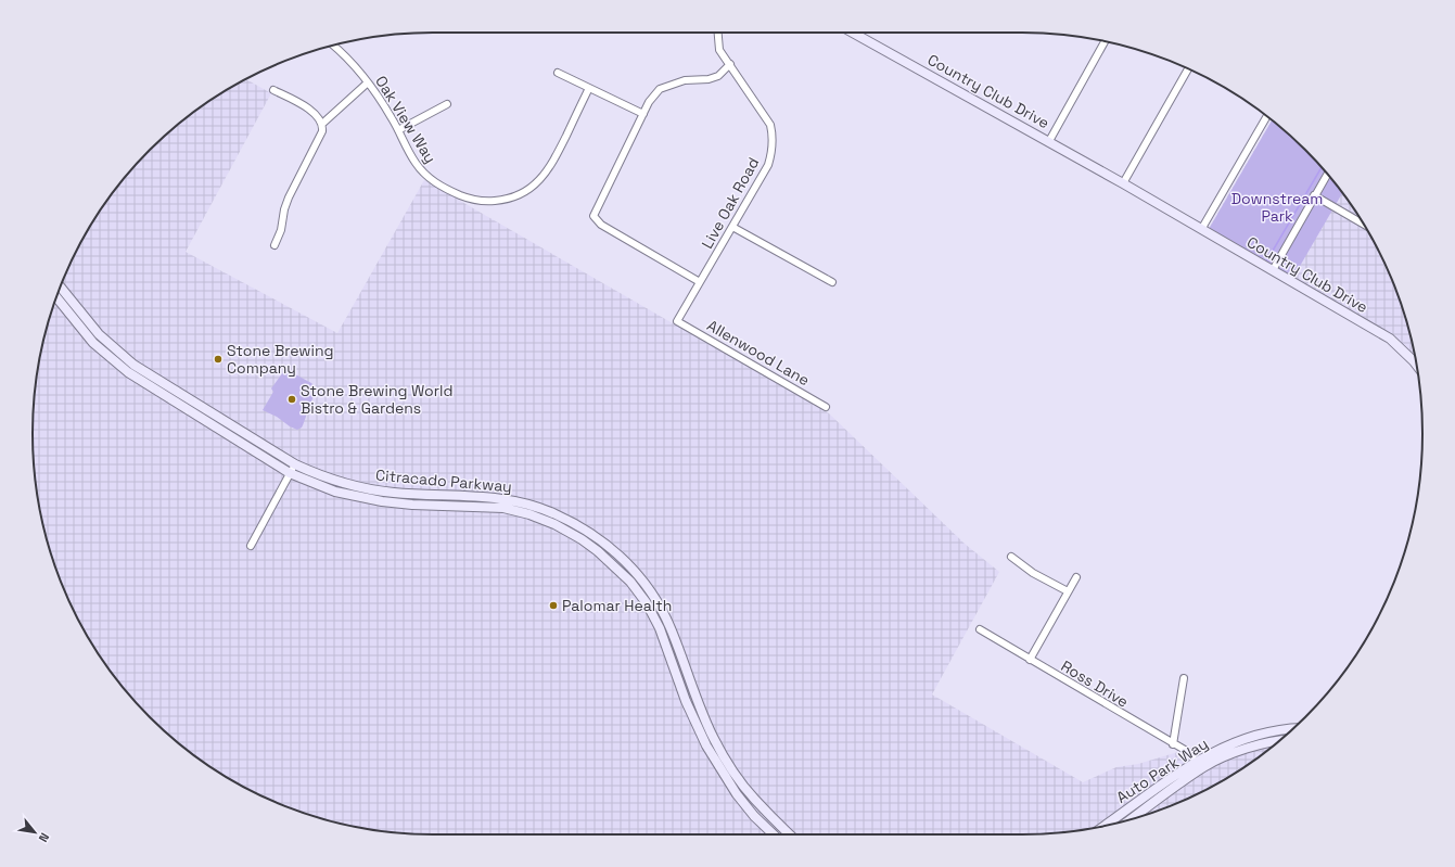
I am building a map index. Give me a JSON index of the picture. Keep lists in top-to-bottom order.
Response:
{
  "streets": {
    "main road": ["Country Club Drive", "Citracado Parkway", "Auto Park Way"],
    "street": [
      "Oak View Way",
      "Live Oak Road",
      "Allenwood Lane",
      "Ross Drive"
    ]
  },
  "crossings": [
    ["Live Oak Road", "Allenwood Lane"],
    ["Ross Drive", "Auto Park Way"]
  ],
  "parks": ["Downstream Park"],
  "places": ["Stone Brewing Company", "Stone Brewing World Bistro & Gardens", "Palomar Health"],
  "north": "bottom right"
}
